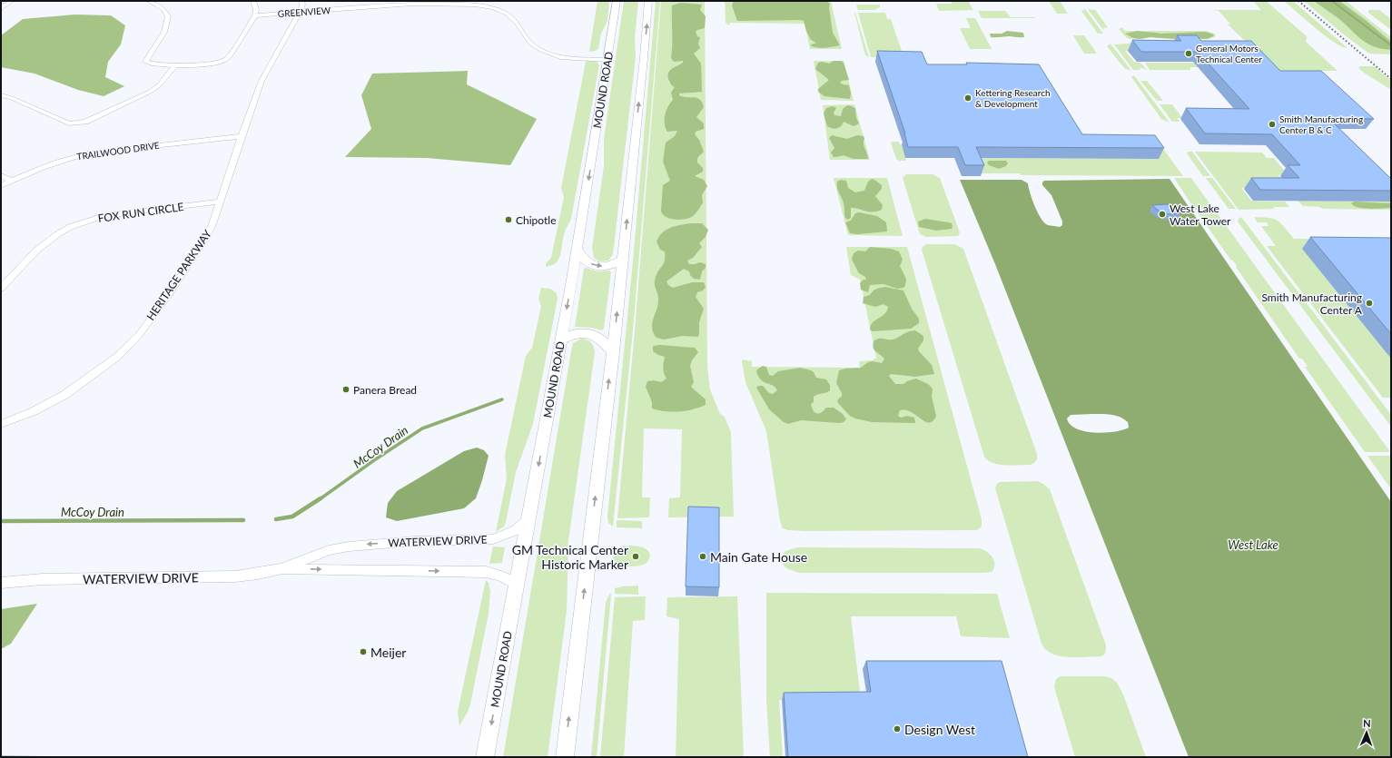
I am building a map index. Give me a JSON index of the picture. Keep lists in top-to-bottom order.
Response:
{
  "streets": {
    "main road": ["MOUND ROAD"],
    "street": [
      "GREENVIEW",
      "TRAILWOOD DRIVE",
      "FOX RUN CIRCLE",
      "HERITAGE PARKWAY",
      "WATERVIEW DRIVE"
    ]
  },
  "crossings": [
    ["GREENVIEW", "MOUND ROAD"],
    ["GREENVIEW", "HERITAGE PARKWAY"],
    ["MOUND ROAD", "WATERVIEW DRIVE"],
    ["TRAILWOOD DRIVE", "HERITAGE PARKWAY"],
    ["FOX RUN CIRCLE", "HERITAGE PARKWAY"]
  ],
  "water": ["McCoy Drain", "West Lake"],
  "places": [
    "General Motors Technical Center",
    "Kettering Research & Development",
    "Smith Manufacturing Center B & C",
    "West Lake Water Tower",
    "Chipotle",
    "Smith Manufacturing Center A",
    "Panera Bread",
    "GM Technical Center Historic Marker",
    "Main Gate House",
    "Meijer",
    "Design West"
  ],
  "north": "top"
}
